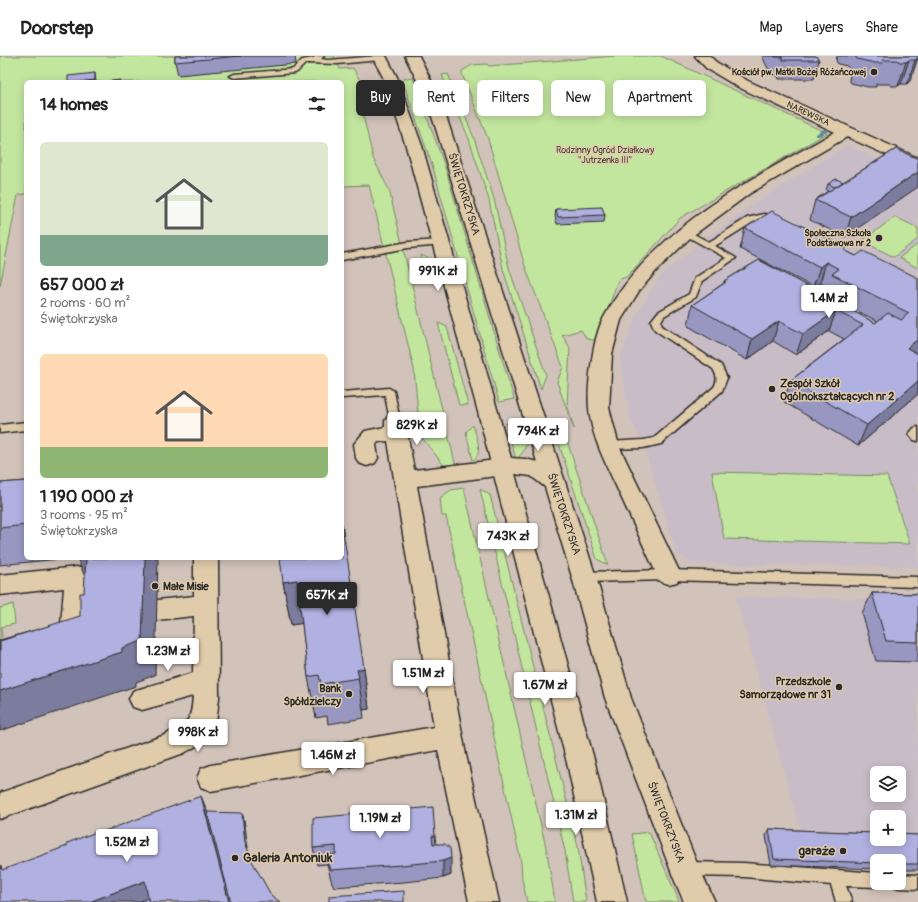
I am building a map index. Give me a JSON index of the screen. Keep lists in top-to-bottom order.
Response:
{
  "streets": {
    "street": ["NAREWSKA", "ŚWIĘTOKRZYSKA"]
  },
  "parks": ["Rodzinny Ogród Działkowy \"Jutrzenka III\""],
  "places": [
    "Kościół pw. Matki Bożej Różańcowej",
    "Społeczna Szkoła Podstawowa nr 2",
    "Zespół Szkół Ogólnokształcących nr 2",
    "Małe Misie",
    "Przedszkole Samorządowe nr 31",
    "Bank Spółdzielczy",
    "garaże",
    "Galeria Antoniuk"
  ],
  "page": {
    "header": "Doorstep",
    "nav": ["Map", "Layers", "Share"],
    "chip": [
      "Buy",
      "Rent",
      "Filters",
      "New",
      "Apartment"
    ],
    "heading": "14 homes",
    "list": [
      {
        "name": "657 000 zł",
        "note": "2 rooms · 60 m² · Świętokrzyska"
      },
      {
        "name": "1 190 000 zł",
        "note": "3 rooms · 95 m² · Świętokrzyska"
      }
    ],
    "price": [
      "991K zł",
      "1.4M zł",
      "829K zł",
      "794K zł",
      "743K zł",
      "657K zł",
      "1.23M zł",
      "1.51M zł",
      "1.67M zł",
      "998K zł",
      "1.46M zł",
      "1.31M zł",
      "1.19M zł",
      "1.52M zł"
    ],
    "map_buttons": ["+", "−"]
  }
}
